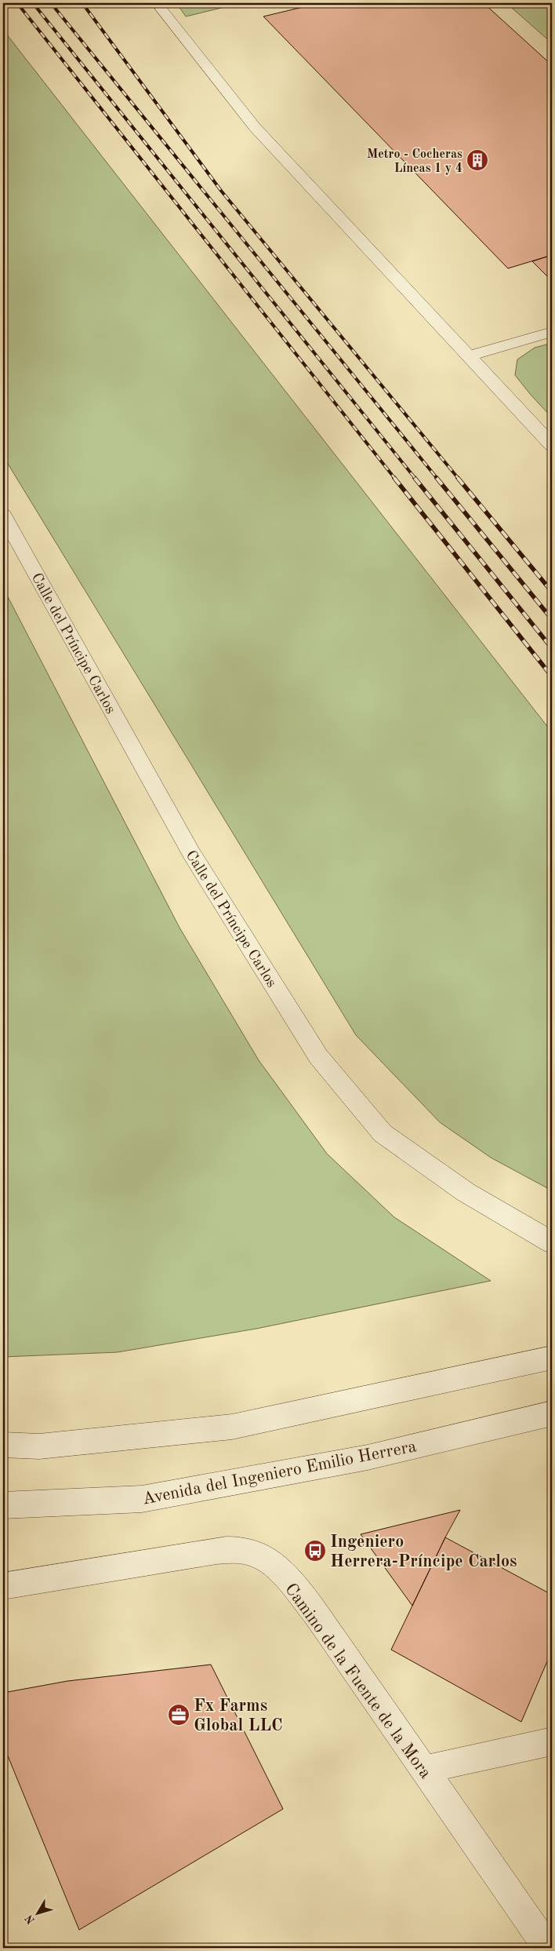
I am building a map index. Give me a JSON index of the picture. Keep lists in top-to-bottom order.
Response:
{
  "streets": {
    "street": ["Calle del Príncipe Carlos", "Avenida del Ingeniero Emilio Herrera", "Camino de la Fuente de la Mora"]
  },
  "places": {
    "building": ["Metro - Cocheras Líneas 1 y 4"],
    "bus stop": ["Ingeniero Herrera-Príncipe Carlos"],
    "office": ["Fx Farms Global LLC"]
  },
  "north": "bottom left"
}
